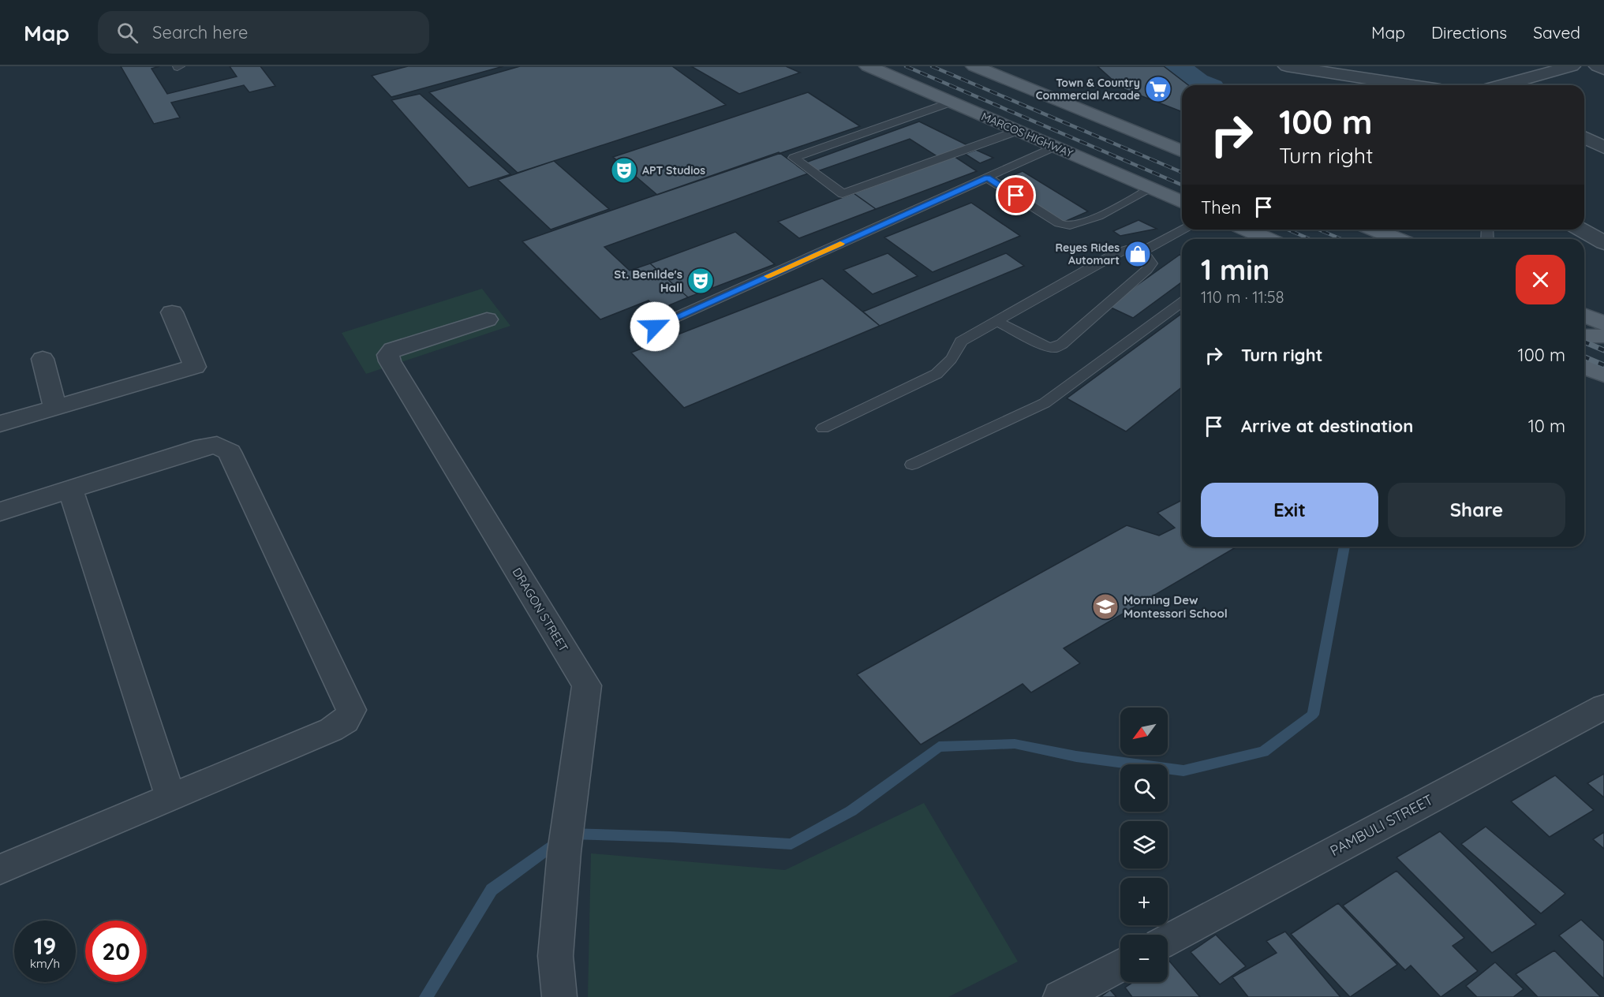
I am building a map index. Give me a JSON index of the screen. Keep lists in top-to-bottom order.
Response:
{
  "streets": {
    "main road": ["MARCOS HIGHWAY"],
    "street": ["DRAGON STREET", "PAMBULI STREET"]
  },
  "places": {
    "supermarket": ["Town & Country Commercial Arcade"],
    "theatre": ["APT Studios", "St. Benilde's Hall"],
    "shop": ["Reyes Rides Automart"],
    "school or university": ["Morning Dew Montessori School"]
  },
  "north": "bottom left",
  "page": {
    "header": "Map",
    "search": "Search here",
    "nav": ["Map", "Directions", "Saved"],
    "turn": ["100 m", "Turn right"],
    "then": "Then",
    "heading": ["1 min", "110 m · 11:58"],
    "list": [
      {
        "name": "Turn right",
        "value": "100 m"
      },
      {
        "name": "Arrive at destination",
        "value": "10 m"
      }
    ],
    "buttons": ["Exit", "Share"],
    "map_buttons": ["+", "−"],
    "speed": "19 km/h",
    "limit": "20"
  }
}
